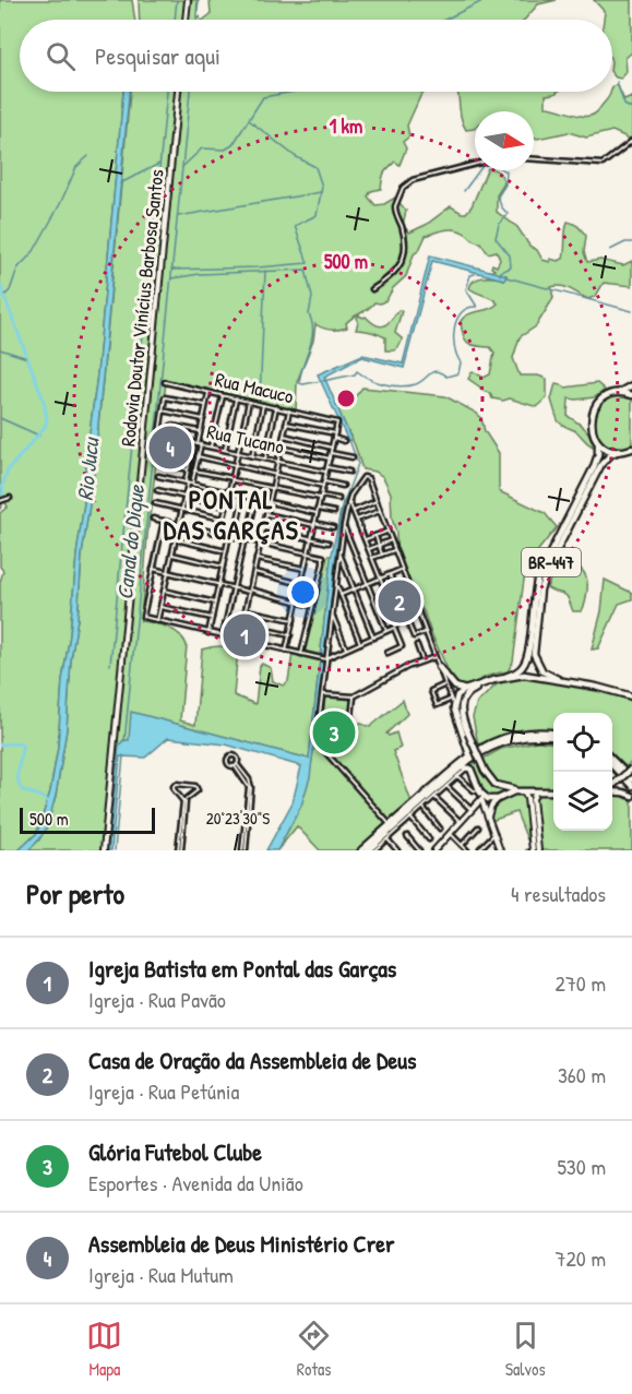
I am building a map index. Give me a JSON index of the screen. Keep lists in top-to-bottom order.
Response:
{
  "streets": {
    "main road": ["Rodovia Doutor Vinícius Barbosa Santos", "BR-447"],
    "street": ["Rua Macuco", "Rua Tucano"]
  },
  "districts": ["PONTAL DAS GARÇAS"],
  "water": ["Rio Jucu", "Canal do Dique"],
  "scale_bar": "500 m",
  "north": "right",
  "page": {
    "search": "Pesquisar aqui",
    "pins": [
      "4",
      "2",
      "1",
      "3"
    ],
    "scale": "500 m",
    "heading": ["Por perto", "4 resultados"],
    "list": [
      {
        "mark": "1",
        "name": "Igreja Batista em Pontal das Garças",
        "note": "Igreja · Rua Pavão",
        "value": "270 m"
      },
      {
        "mark": "2",
        "name": "Casa de Oração da Assembleia de Deus",
        "note": "Igreja · Rua Petúnia",
        "value": "360 m"
      },
      {
        "mark": "3",
        "name": "Glória Futebol Clube",
        "note": "Esportes · Avenida da União",
        "value": "530 m"
      },
      {
        "mark": "4",
        "name": "Assembleia de Deus Ministério Crer",
        "note": "Igreja · Rua Mutum",
        "value": "720 m"
      }
    ],
    "nav": ["Mapa", "Rotas", "Salvos"]
  },
  "coordinates": ["20°23'30\"S"],
  "rings": ["1 km", "500 m"]
}
